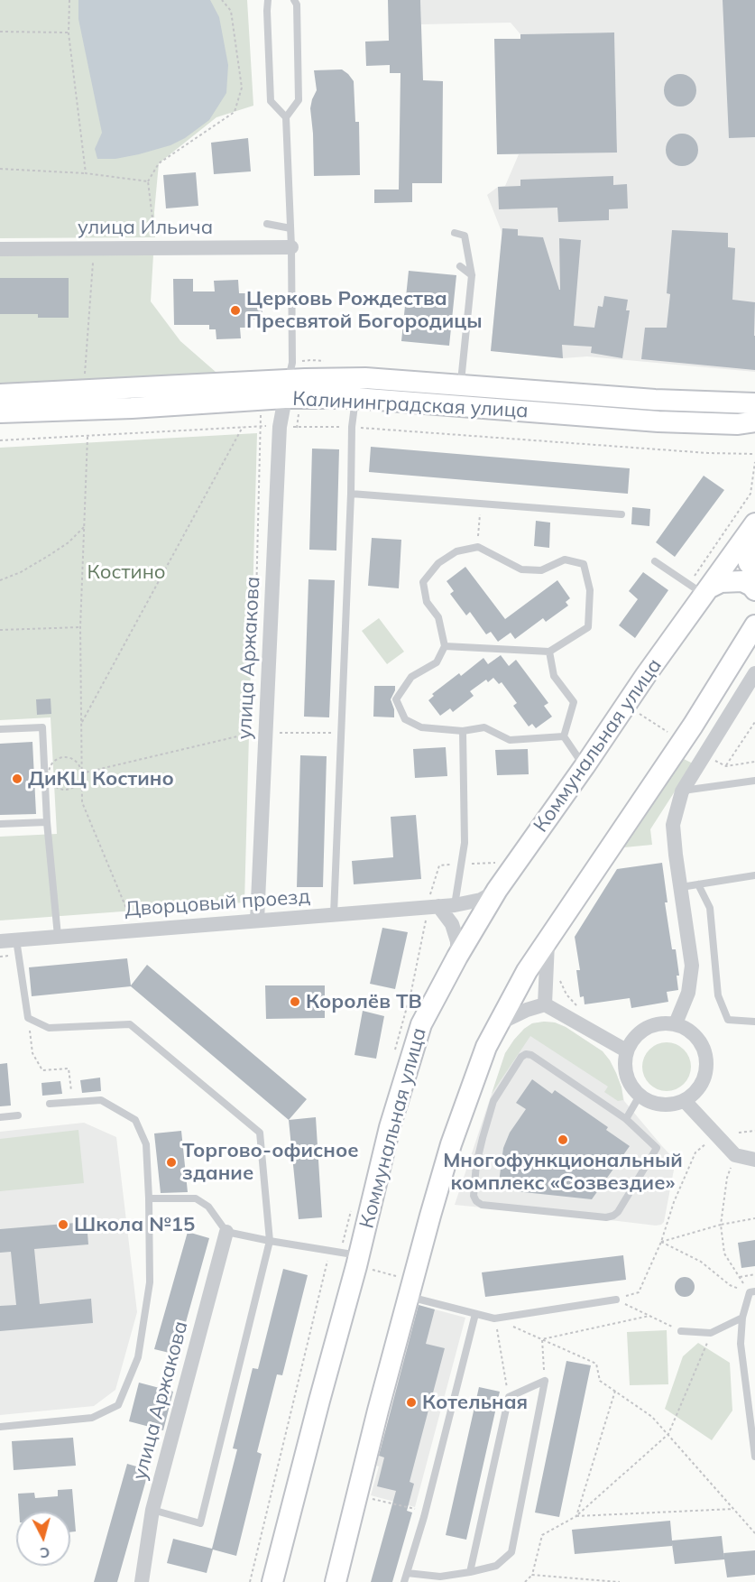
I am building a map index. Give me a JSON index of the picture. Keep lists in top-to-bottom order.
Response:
{
  "streets": {
    "main road": ["Калининградская улица", "Коммунальная улица"],
    "street": ["улица Ильича", "улица Аржакова", "Дворцовый проезд"]
  },
  "crossings": [
    ["Калининградская улица", "улица Аржакова"],
    ["улица Аржакова", "Дворцовый проезд"],
    ["Коммунальная улица", "Дворцовый проезд"]
  ],
  "parks": ["Костино"],
  "places": [
    "Церковь Рождества Пресвятой Богородицы",
    "ДиКЦ Костино",
    "Королёв ТВ",
    "Многофункциональный комплекс «Созвездие»",
    "Торгово-офисное здание",
    "Школа №15",
    "Котельная"
  ],
  "north": "bottom"
}
